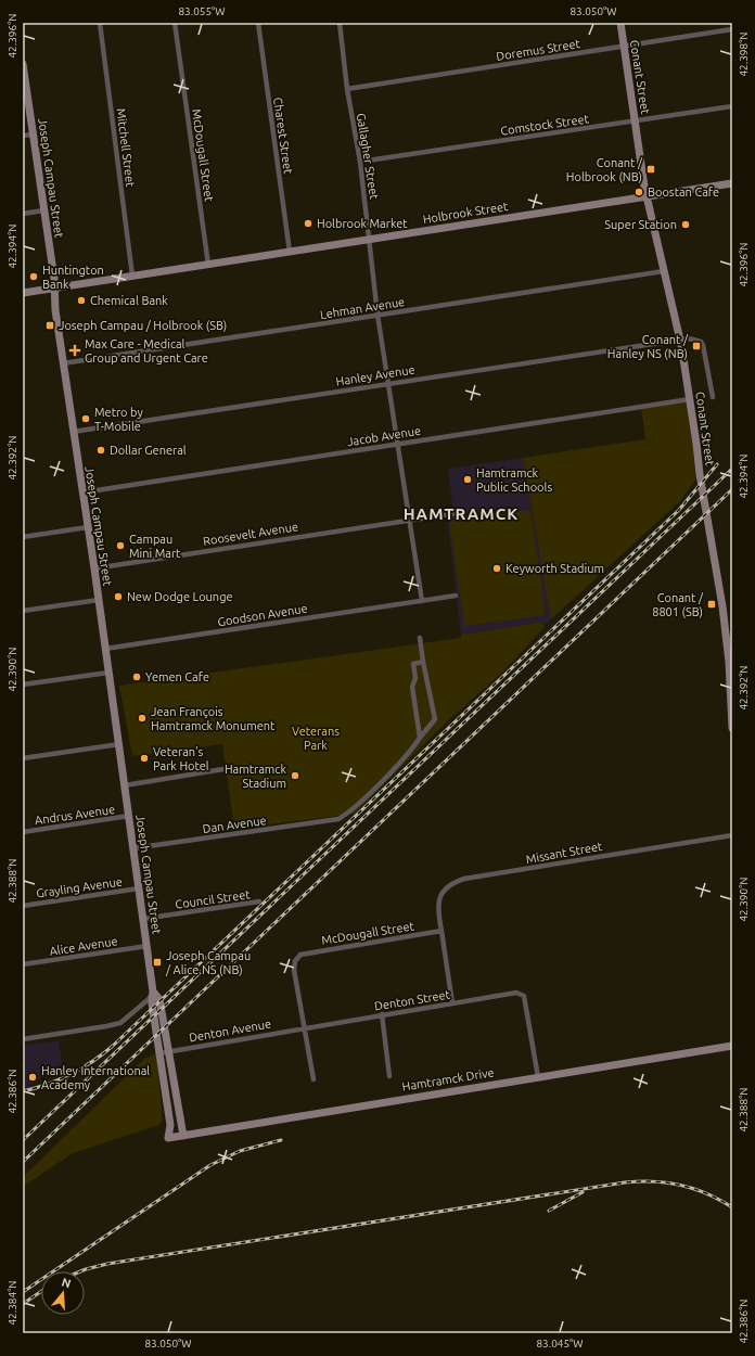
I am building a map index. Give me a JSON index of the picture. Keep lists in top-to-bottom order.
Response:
{
  "streets": {
    "street": [
      "Doremus Street",
      "Conant Street",
      "Comstock Street",
      "Charest Street",
      "Mitchell Street",
      "McDougall Street",
      "Gallagher Street",
      "Joseph Campau Street",
      "Holbrook Street",
      "Lehman Avenue",
      "Hanley Avenue",
      "Jacob Avenue",
      "Roosevelt Avenue",
      "Goodson Avenue",
      "Andrus Avenue",
      "Dan Avenue",
      "Missant Street",
      "Grayling Avenue",
      "Council Street",
      "Alice Avenue",
      "Denton Street",
      "Denton Avenue",
      "Hamtramck Drive"
    ]
  },
  "crossings": [
    ["Doremus Street", "Conant Street"],
    ["Doremus Street", "Gallagher Street"],
    ["Conant Street", "Comstock Street"],
    ["Conant Street", "Holbrook Street"],
    ["Conant Street", "Lehman Avenue"],
    ["Conant Street", "Hanley Avenue"],
    ["Conant Street", "Jacob Avenue"],
    ["Comstock Street", "Gallagher Street"],
    ["Charest Street", "Holbrook Street"],
    ["Mitchell Street", "Holbrook Street"],
    ["McDougall Street", "Holbrook Street"],
    ["McDougall Street", "Missant Street"],
    ["McDougall Street", "Denton Street"],
    ["McDougall Street", "Denton Avenue"],
    ["Gallagher Street", "Holbrook Street"],
    ["Gallagher Street", "Lehman Avenue"],
    ["Gallagher Street", "Hanley Avenue"],
    ["Gallagher Street", "Jacob Avenue"],
    ["Gallagher Street", "Roosevelt Avenue"],
    ["Gallagher Street", "Goodson Avenue"],
    ["Joseph Campau Street", "Holbrook Street"],
    ["Joseph Campau Street", "Lehman Avenue"],
    ["Joseph Campau Street", "Hanley Avenue"],
    ["Joseph Campau Street", "Jacob Avenue"],
    ["Joseph Campau Street", "Roosevelt Avenue"],
    ["Joseph Campau Street", "Goodson Avenue"],
    ["Joseph Campau Street", "Andrus Avenue"],
    ["Joseph Campau Street", "Dan Avenue"],
    ["Joseph Campau Street", "Grayling Avenue"],
    ["Joseph Campau Street", "Council Street"],
    ["Joseph Campau Street", "Alice Avenue"],
    ["Joseph Campau Street", "Denton Avenue"],
    ["Joseph Campau Street", "Hamtramck Drive"],
    ["Denton Street", "Denton Avenue"],
    ["Denton Street", "Hamtramck Drive"]
  ],
  "districts": ["HAMTRAMCK"],
  "parks": ["Veterans Park"],
  "places": {
    "transit": [
      "Conant / Holbrook (NB)",
      "Joseph Campau / Holbrook (SB)",
      "Conant / Hanley NS (NB)",
      "Conant / 8801 (SB)",
      "Joseph Campau / Alice NS (NB)"
    ],
    "other": [
      "Boostan Cafe",
      "Holbrook Market",
      "Super Station",
      "Huntington Bank",
      "Chemical Bank",
      "Metro by T-Mobile",
      "Dollar General",
      "Hamtramck Public Schools",
      "Campau Mini Mart",
      "Keyworth Stadium",
      "New Dodge Lounge",
      "Yemen Cafe",
      "Jean François Hamtramck Monument",
      "Veteran's Park Hotel",
      "Hamtramck Stadium",
      "Hanley International Academy"
    ],
    "health": ["Max Care - Medical Group and Urgent Care"]
  },
  "north": "top",
  "coordinates": [
    "83.055°W",
    "83.050°W",
    "42.396°N",
    "42.398°N",
    "42.394°N",
    "42.392°N",
    "42.390°N",
    "42.388°N",
    "42.386°N",
    "42.384°N",
    "83.045°W"
  ]
}
